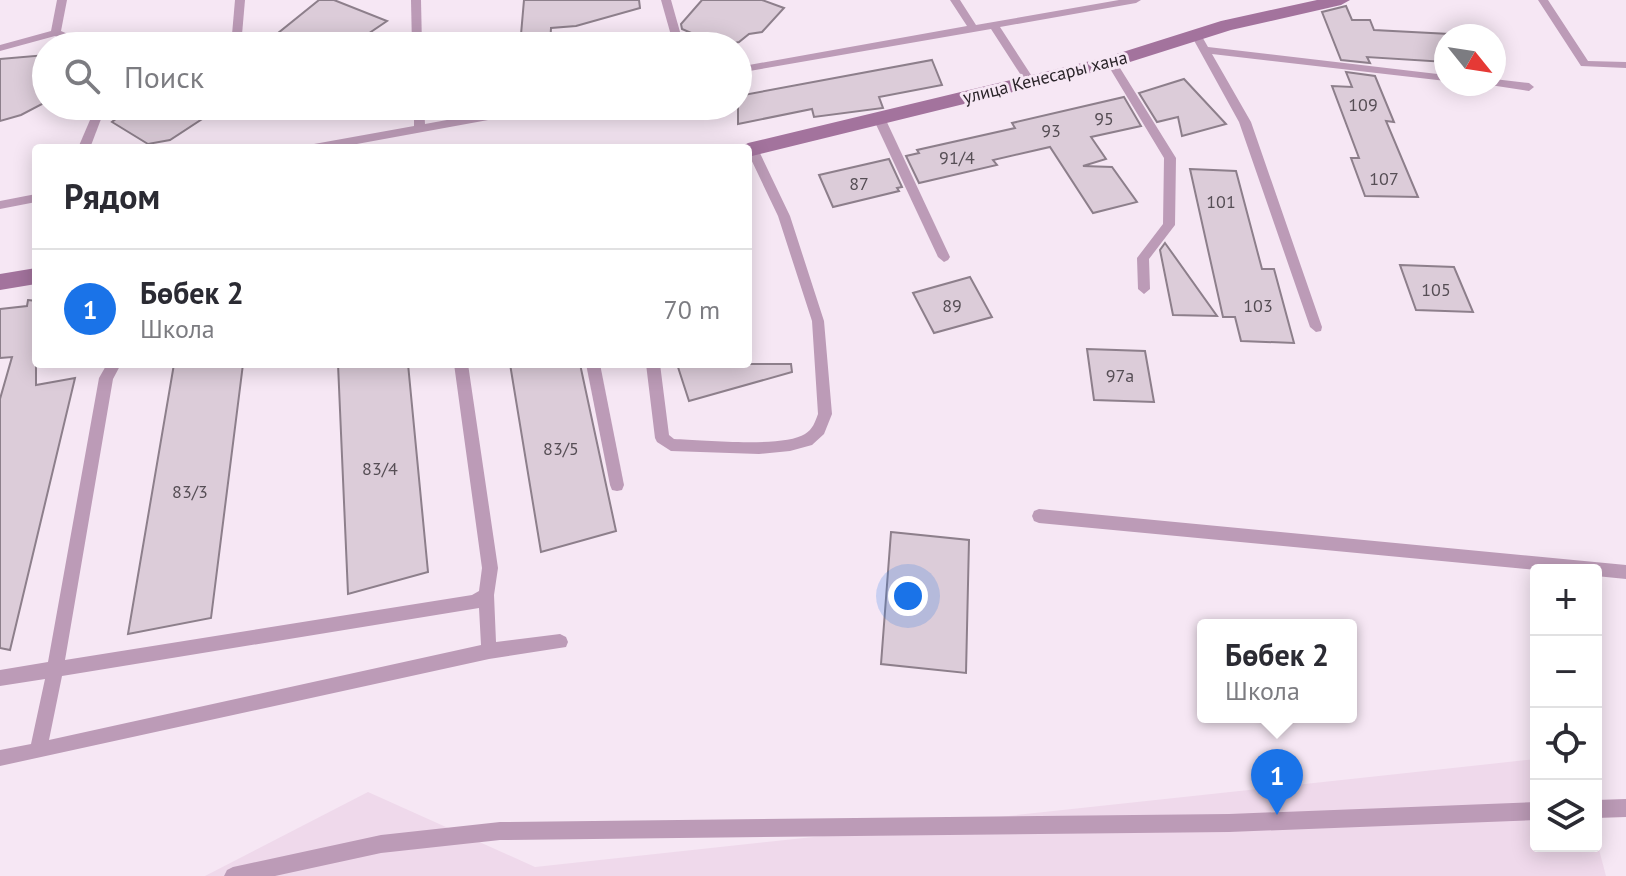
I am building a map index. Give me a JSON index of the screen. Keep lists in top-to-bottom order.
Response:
{
  "streets": {
    "street": ["улица Кенесары хана"]
  },
  "house_numbers": [
    "109",
    "95",
    "93",
    "91/4",
    "107",
    "87",
    "101",
    "105",
    "89",
    "103",
    "97а",
    "83/5",
    "83/4",
    "83/3"
  ],
  "north": "bottom right",
  "page": {
    "search": "Поиск",
    "heading": "Рядом",
    "list": [
      {
        "mark": "1",
        "name": "Бөбек 2",
        "note": "Школа",
        "value": "70 m"
      }
    ],
    "map_buttons": ["+", "−"],
    "popup": ["Бөбек 2", "Школа"],
    "pins": "1"
  }
}
